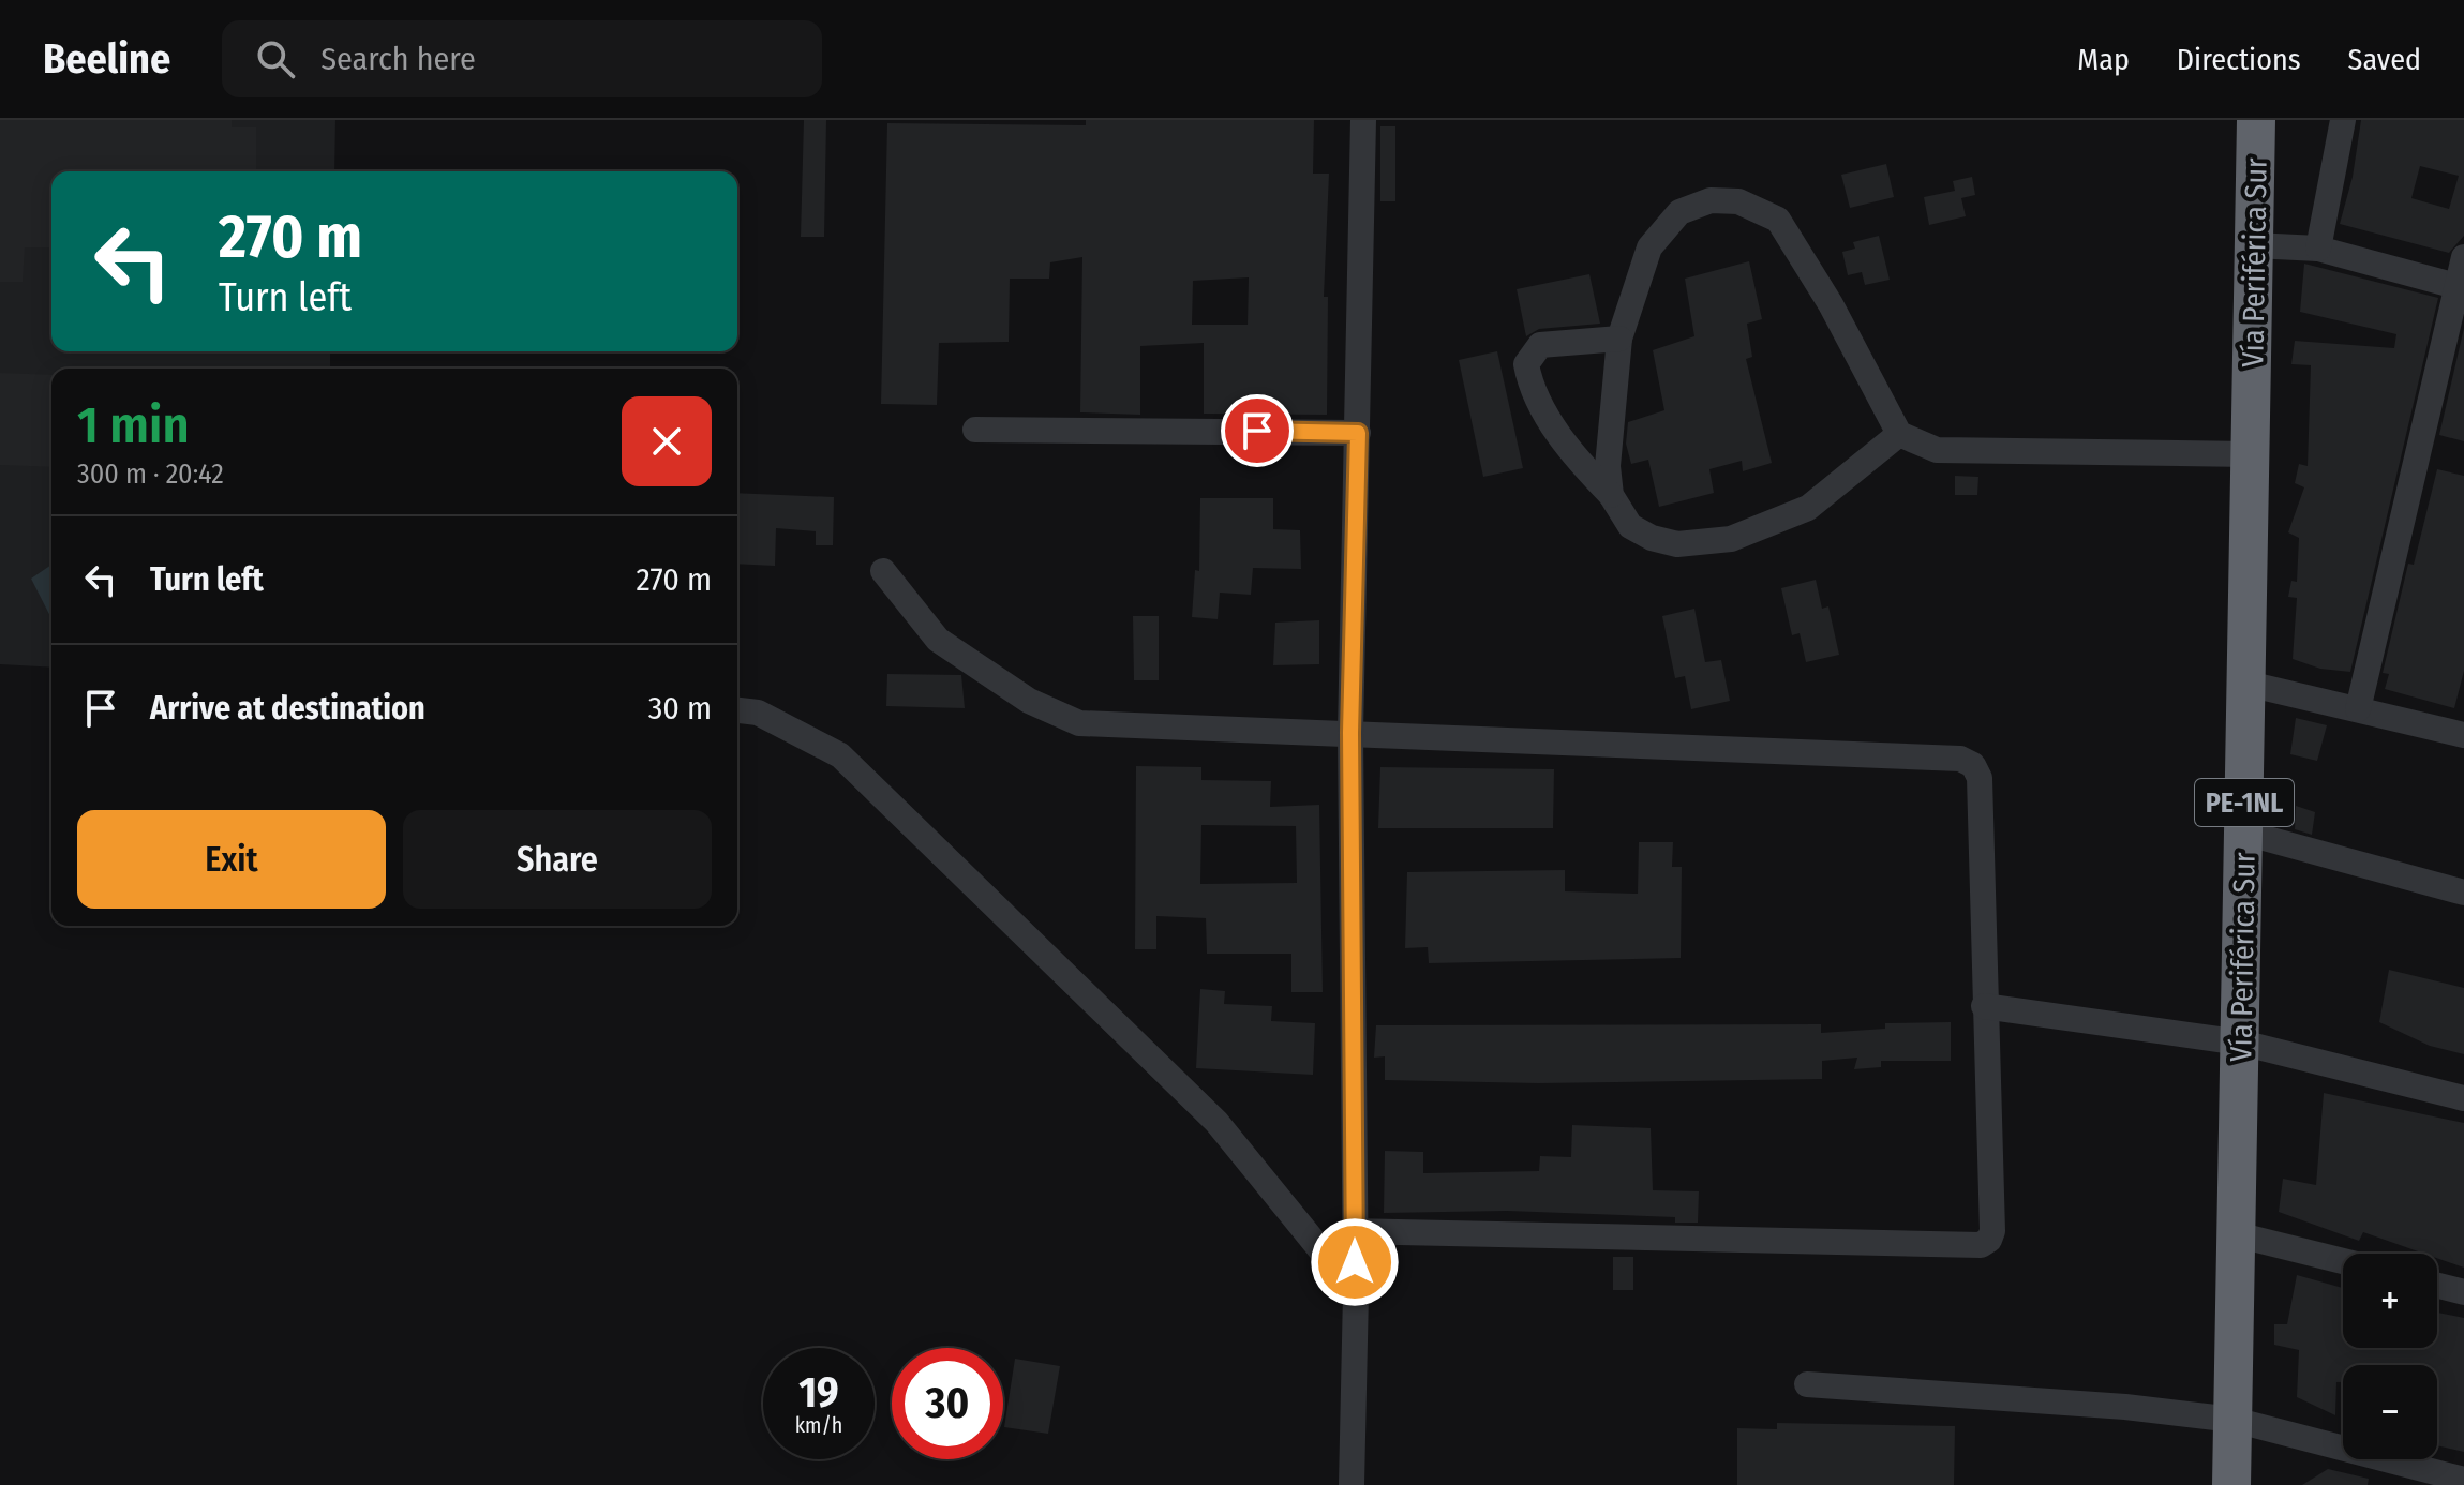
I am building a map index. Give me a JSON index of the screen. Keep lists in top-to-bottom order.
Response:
{
  "streets": {
    "highway": ["Vía Periférica Sur", "PE-1NL"]
  },
  "page": {
    "header": "Beeline",
    "search": "Search here",
    "nav": ["Map", "Directions", "Saved"],
    "turn": ["270 m", "Turn left"],
    "heading": ["1 min", "300 m · 20:42"],
    "list": [
      {
        "name": "Turn left",
        "value": "270 m"
      },
      {
        "name": "Arrive at destination",
        "value": "30 m"
      }
    ],
    "buttons": ["Exit", "Share"],
    "map_buttons": ["+", "−"],
    "speed": "19 km/h",
    "limit": "30"
  }
}
